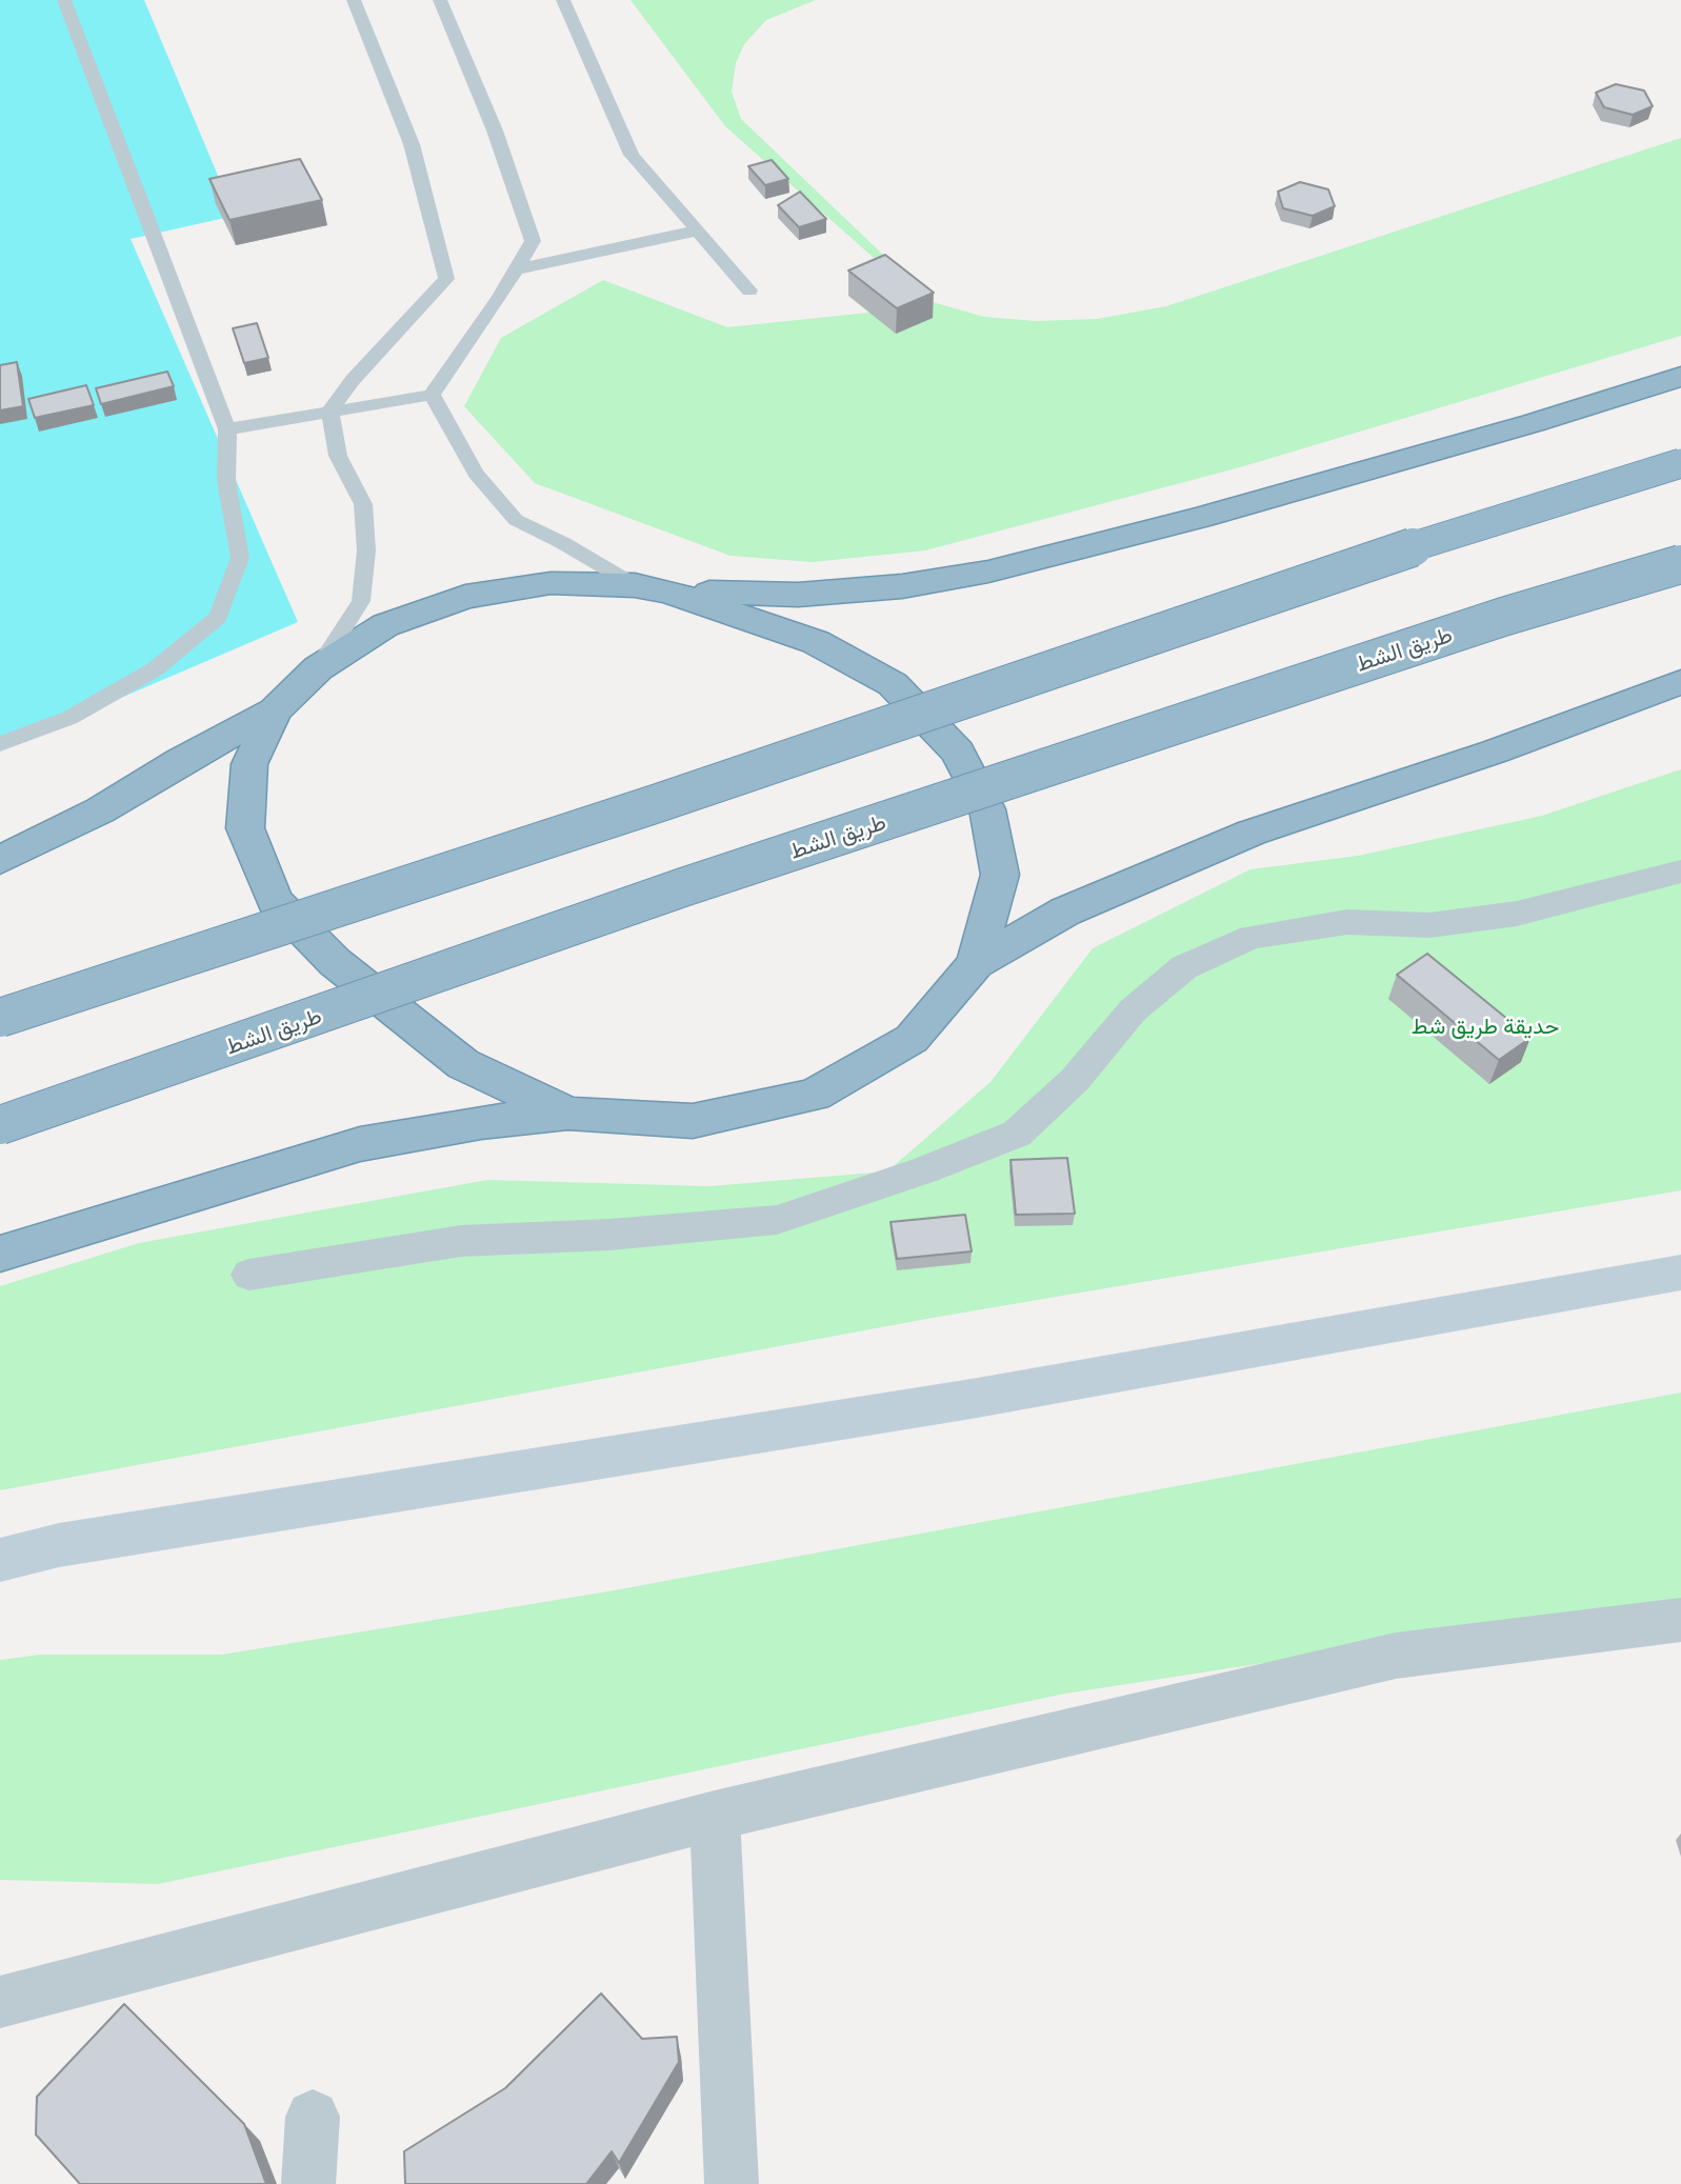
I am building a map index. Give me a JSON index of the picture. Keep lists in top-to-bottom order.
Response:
{
  "streets": {
    "highway": ["طريق الشط"]
  },
  "parks": ["حديقة طريق شط"]
}
